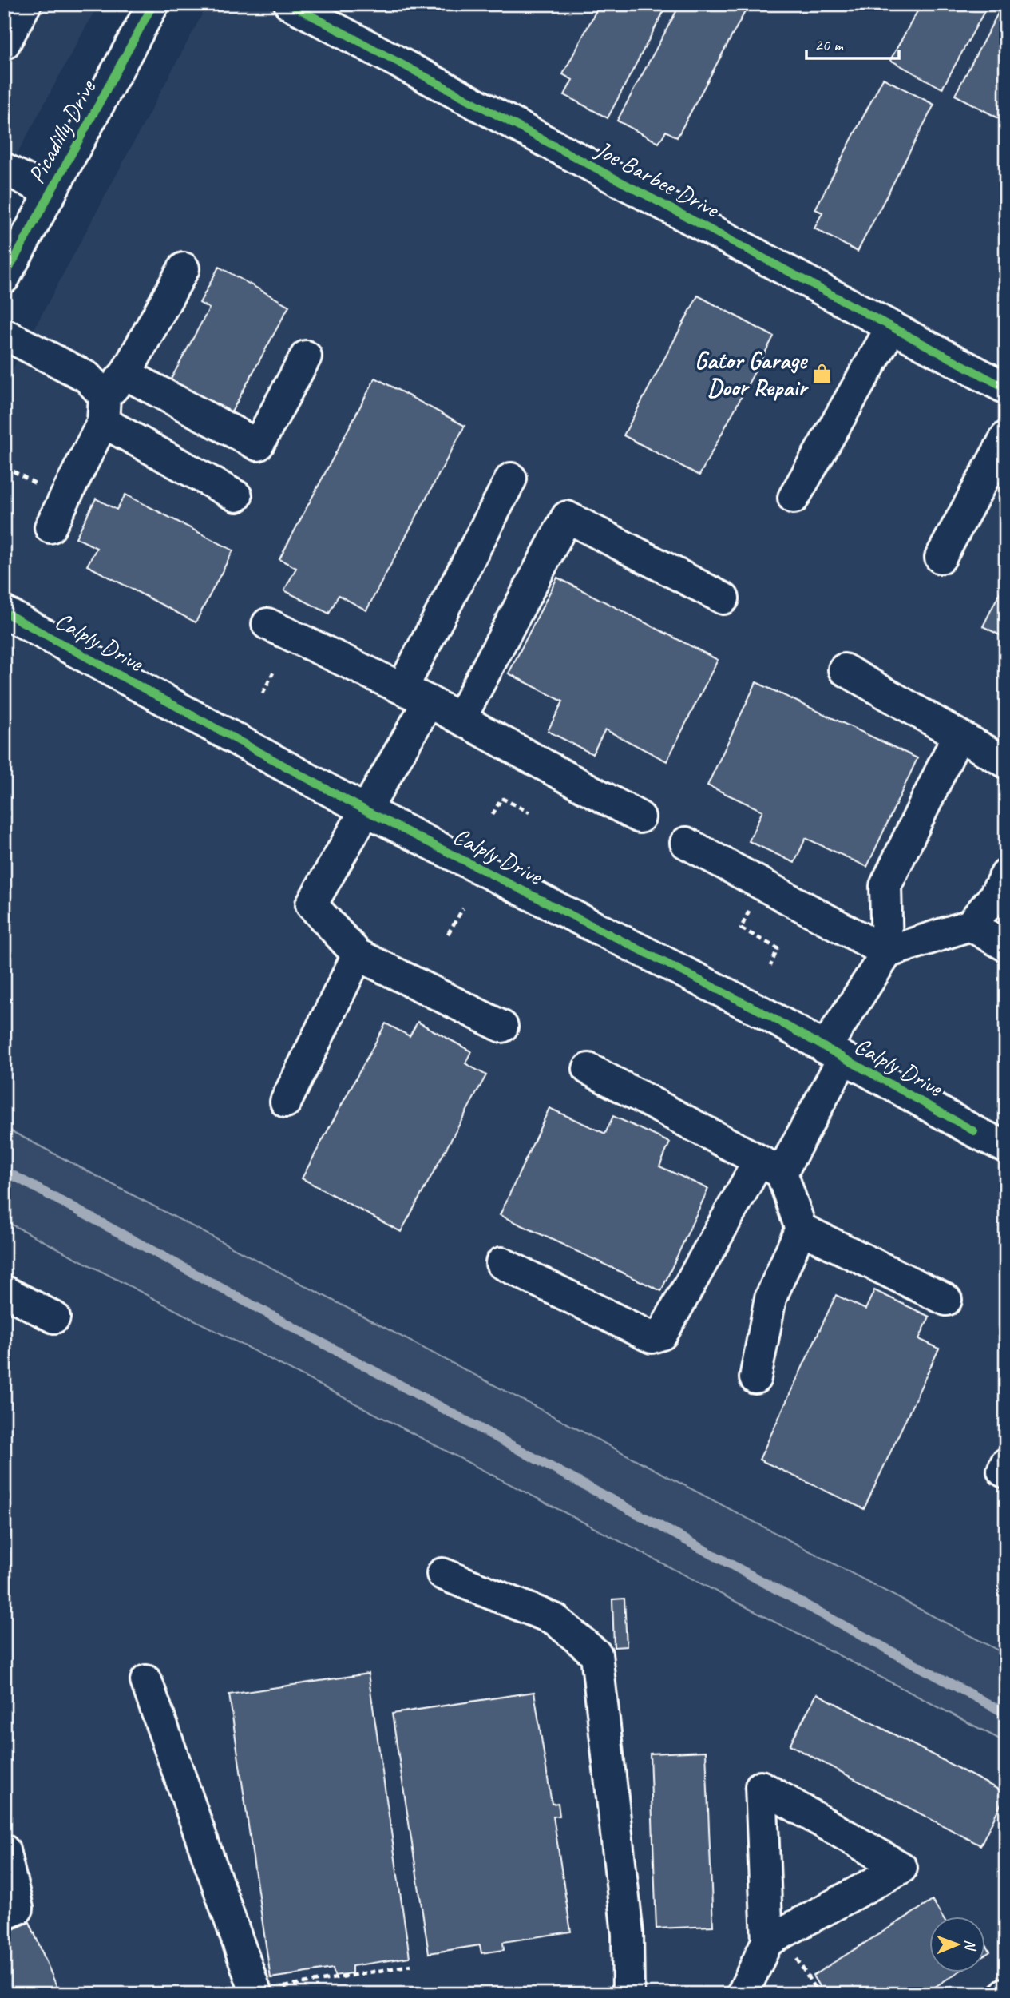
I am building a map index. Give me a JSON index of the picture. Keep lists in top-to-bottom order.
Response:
{
  "streets": {
    "street": ["Picadilly Drive", "Joe Barbee Drive", "Calply Drive"]
  },
  "places": {
    "shop": ["Gator Garage Door Repair"]
  },
  "scale_bar": "20 m",
  "north": "right"
}
